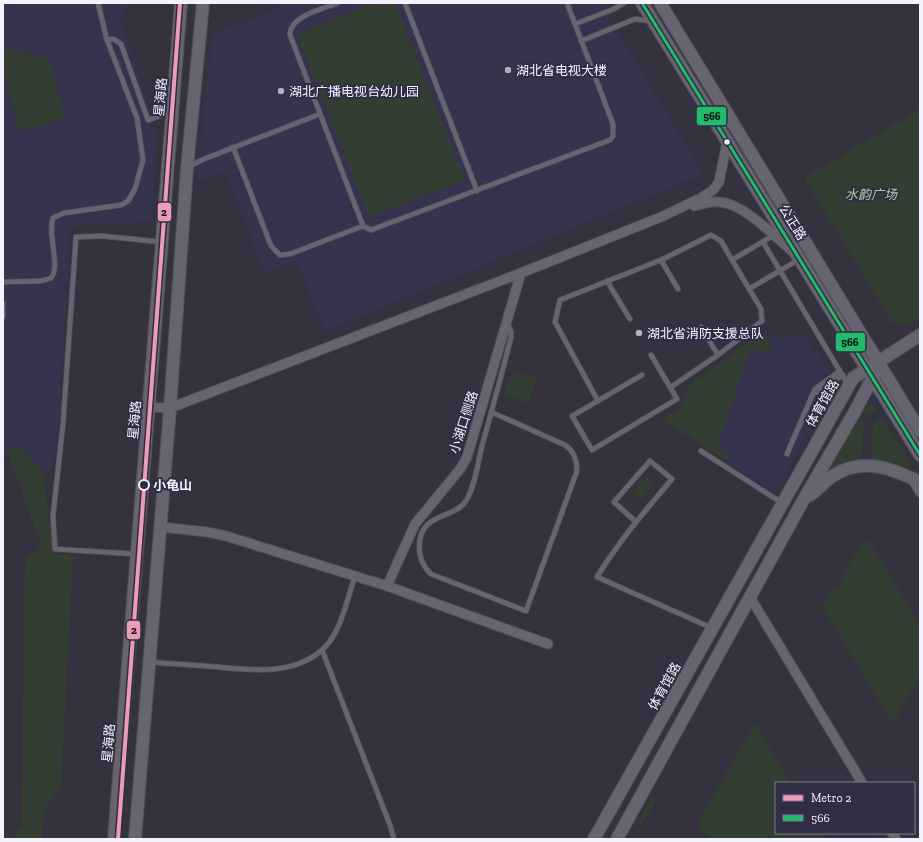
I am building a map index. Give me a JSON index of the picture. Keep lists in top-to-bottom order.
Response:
{
  "streets": {
    "main road": ["星海路", "公正路", "体育馆路"],
    "street": ["小湖口侧路"]
  },
  "crossings": [
    ["公正路", "体育馆路"]
  ],
  "parks": ["水韵广场"],
  "places": [
    "湖北省电视大楼",
    "湖北广播电视台幼儿园",
    "湖北省消防支援总队",
    "小龟山"
  ],
  "lines": ["metro line 2", "transit line 566"],
  "legend": ["Metro 2", "566"]
}
